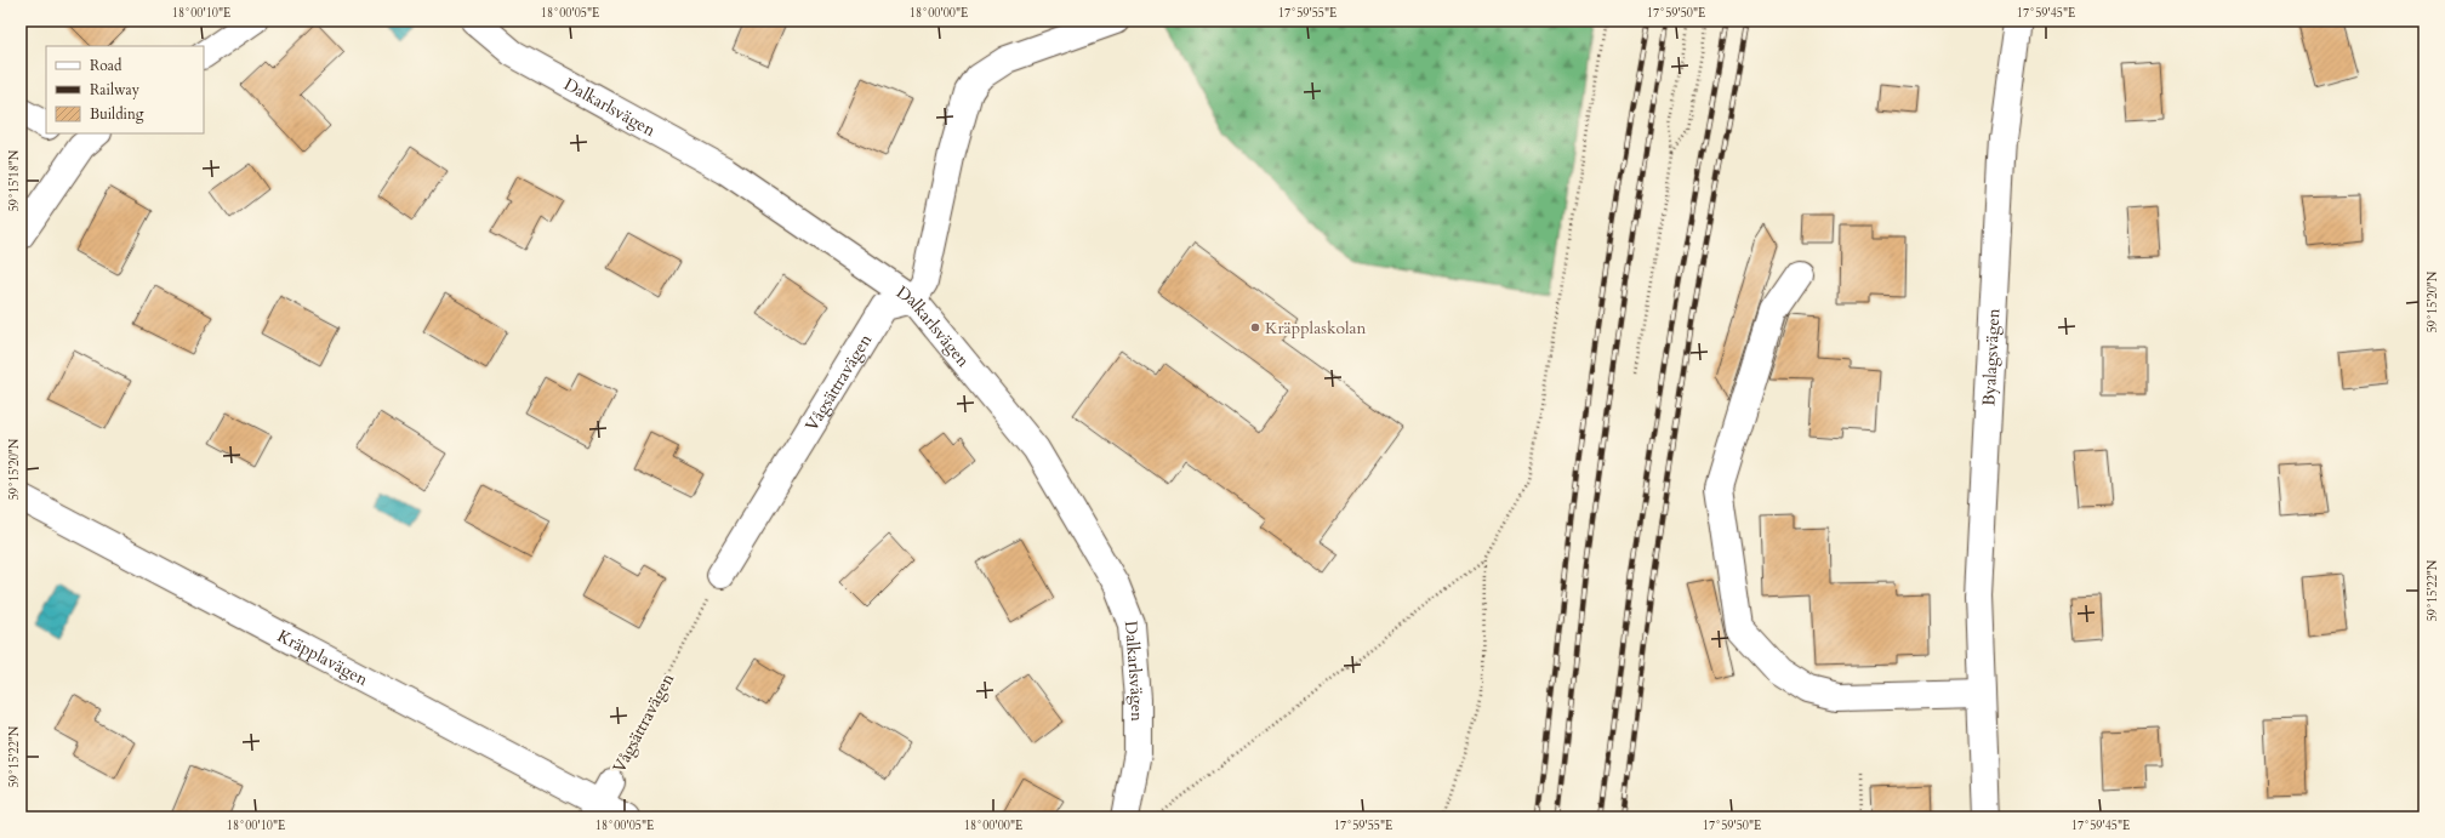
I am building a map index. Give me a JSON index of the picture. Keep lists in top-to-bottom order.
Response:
{
  "streets": {
    "street": [
      "Dalkarlsvägen",
      "Byalagsvägen",
      "Vågsättravägen",
      "Kräpplavägen"
    ]
  },
  "crossings": [
    ["Dalkarlsvägen", "Vågsättravägen"],
    ["Vågsättravägen", "Kräpplavägen"]
  ],
  "places": ["Kräpplaskolan"],
  "legend": ["Road", "Railway", "Building"],
  "coordinates": [
    "18°00'10\"E",
    "18°00'05\"E",
    "18°00'00\"E",
    "17°59'55\"E",
    "17°59'50\"E",
    "17°59'45\"E",
    "59°15'18\"N",
    "59°15'20\"N",
    "59°15'22\"N"
  ]
}
